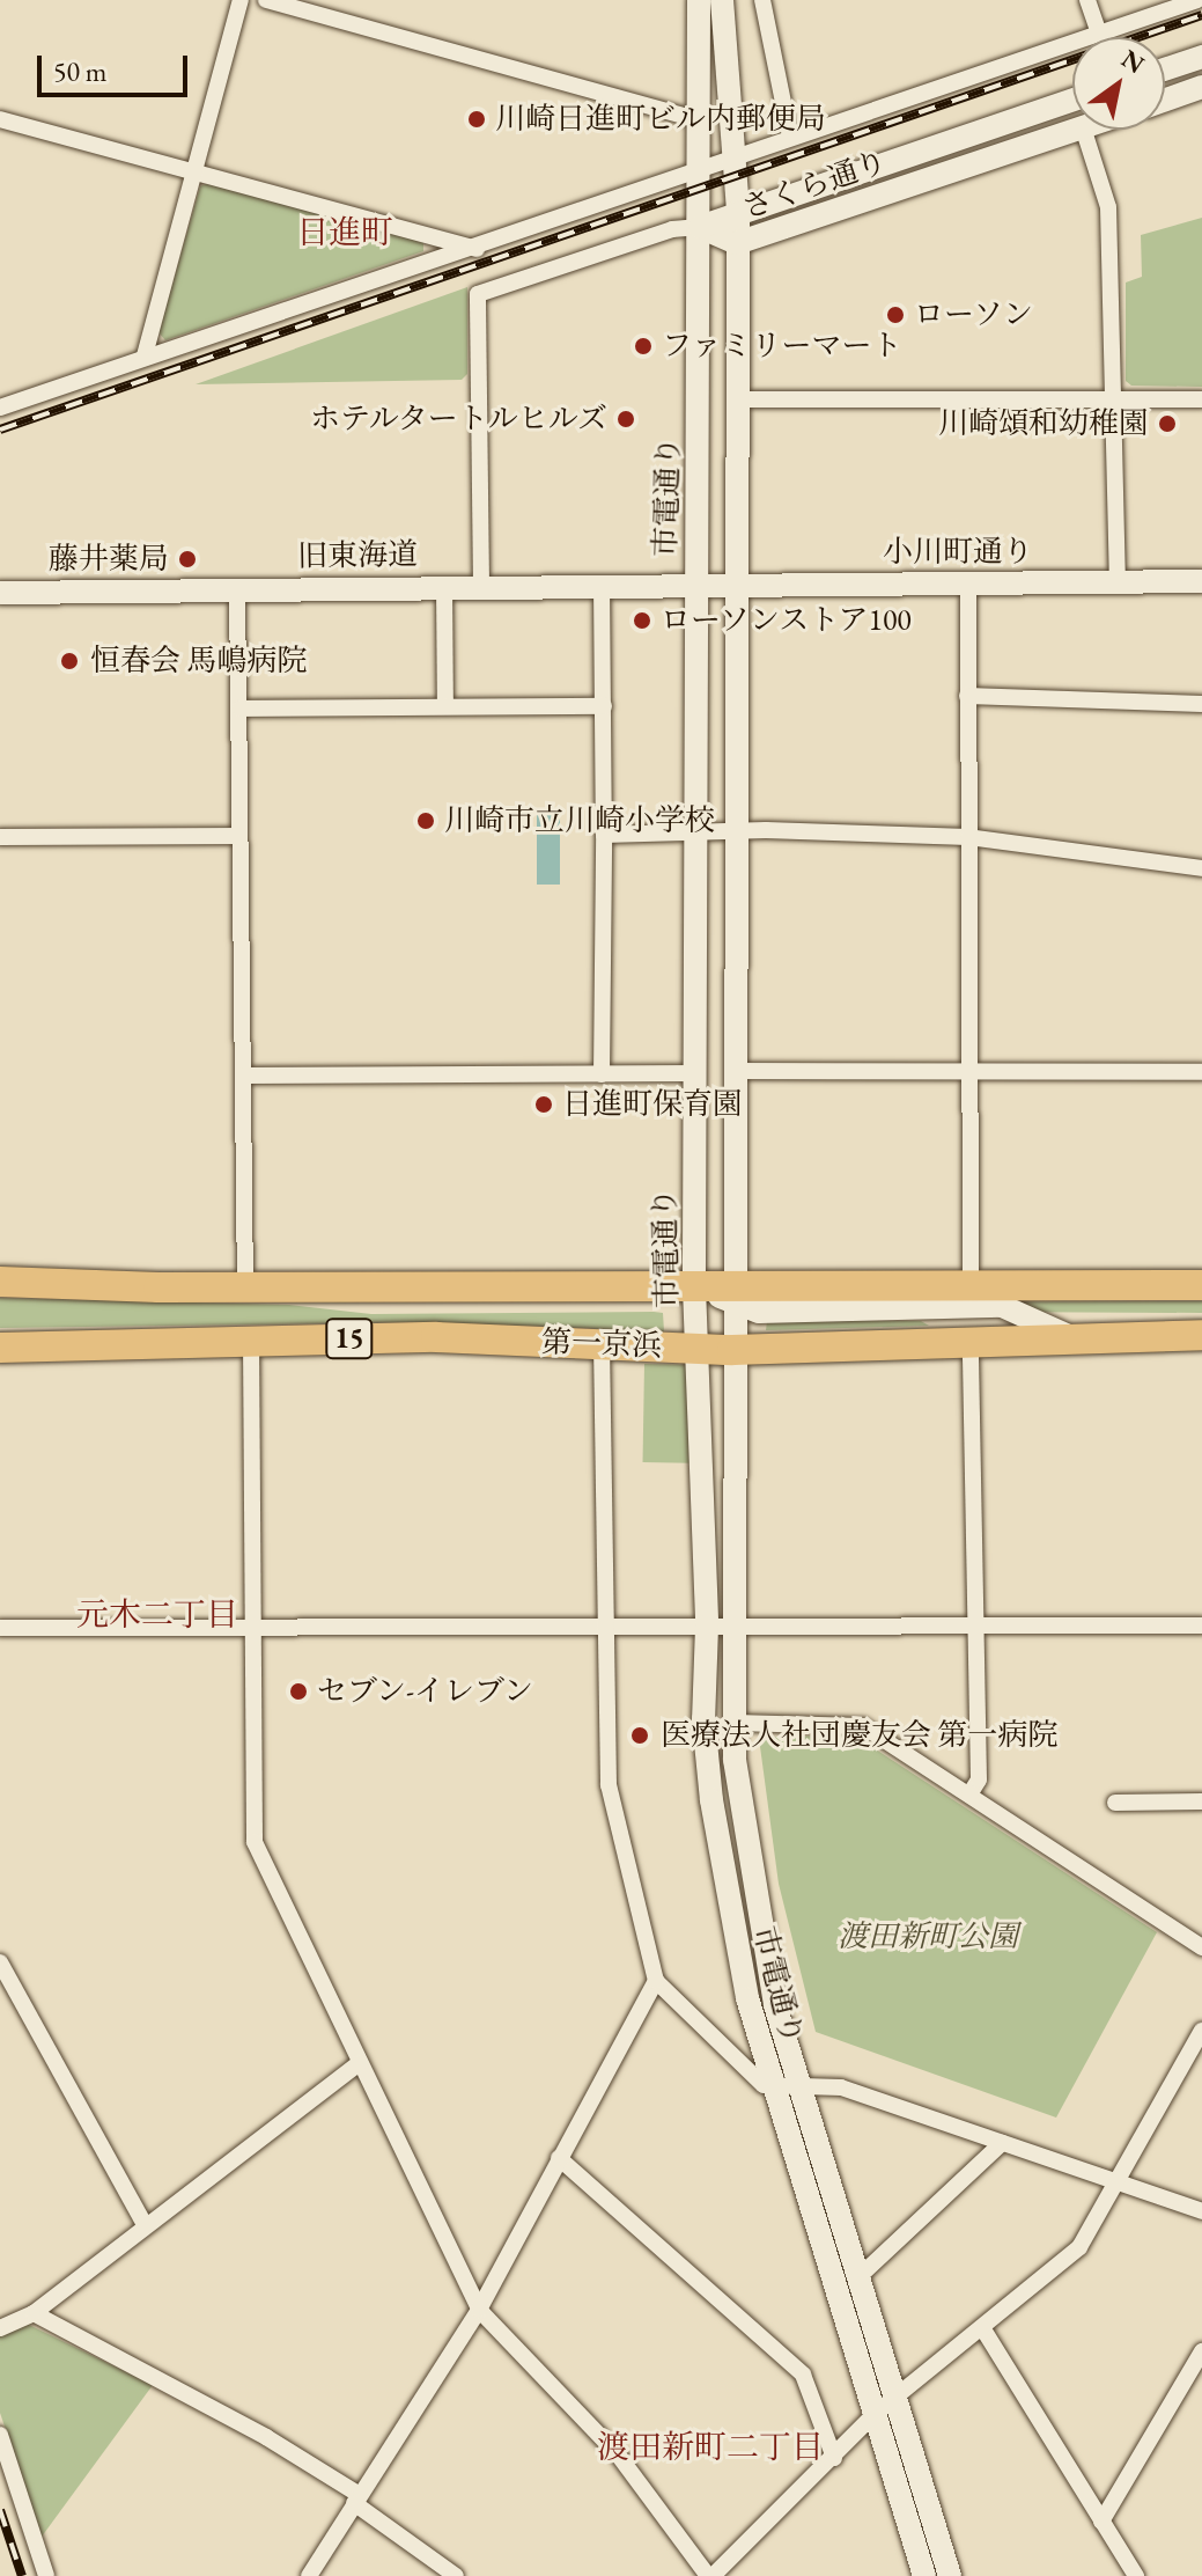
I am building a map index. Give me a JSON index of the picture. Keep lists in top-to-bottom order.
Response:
{
  "streets": {
    "highway": ["15", "第一京浜"],
    "street": [
      "さくら通り",
      "市電通り",
      "小川町通り",
      "旧東海道"
    ]
  },
  "crossings": [
    ["さくら通り", "市電通り"],
    ["市電通り", "小川町通り"],
    ["市電通り", "旧東海道"],
    ["市電通り", "第一京浜"],
    ["小川町通り", "旧東海道"]
  ],
  "districts": ["日進町", "元木二丁目", "渡田新町二丁目"],
  "parks": ["渡田新町公園"],
  "places": [
    "川崎日進町ビル内郵便局",
    "ローソン",
    "ファミリーマート",
    "ホテルタートルヒルズ",
    "川崎頌和幼稚園",
    "藤井薬局",
    "ローソンストア100",
    "恒春会 馬嶋病院",
    "川崎市立川崎小学校",
    "日進町保育園",
    "セブン-イレブン",
    "医療法人社団慶友会 第一病院"
  ],
  "scale_bar": "50 m",
  "north": "top right"
}
